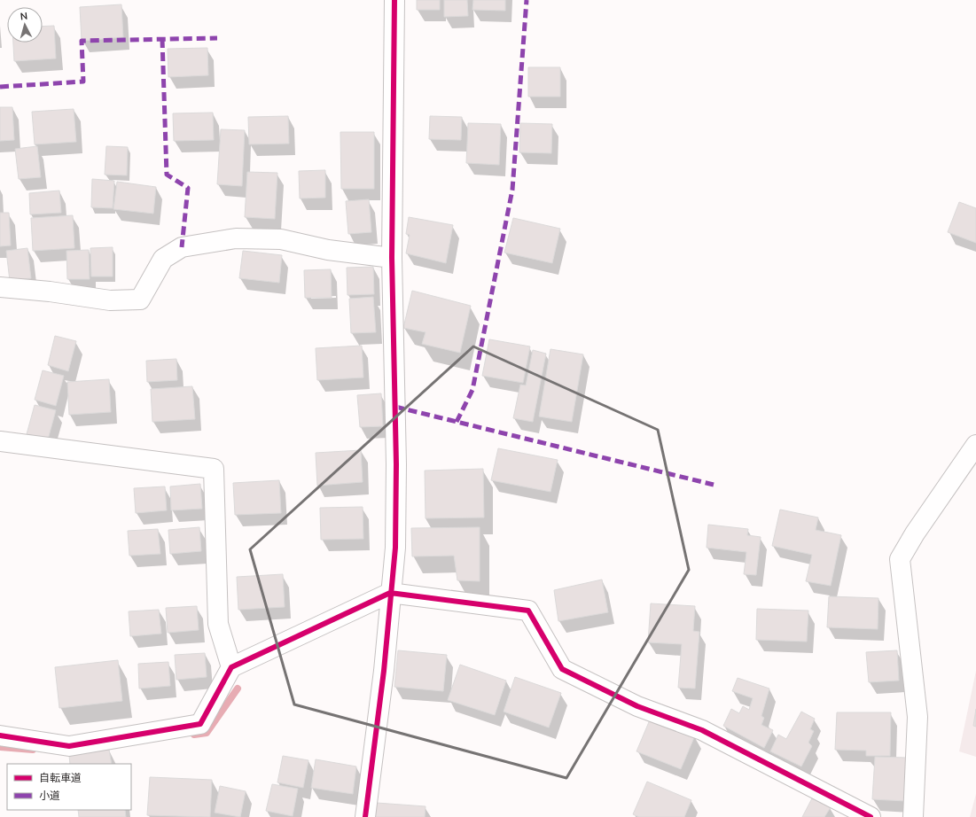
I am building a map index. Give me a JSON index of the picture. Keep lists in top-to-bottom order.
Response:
{
  "legend": ["自転車道", "小道"],
  "north": "top"
}
